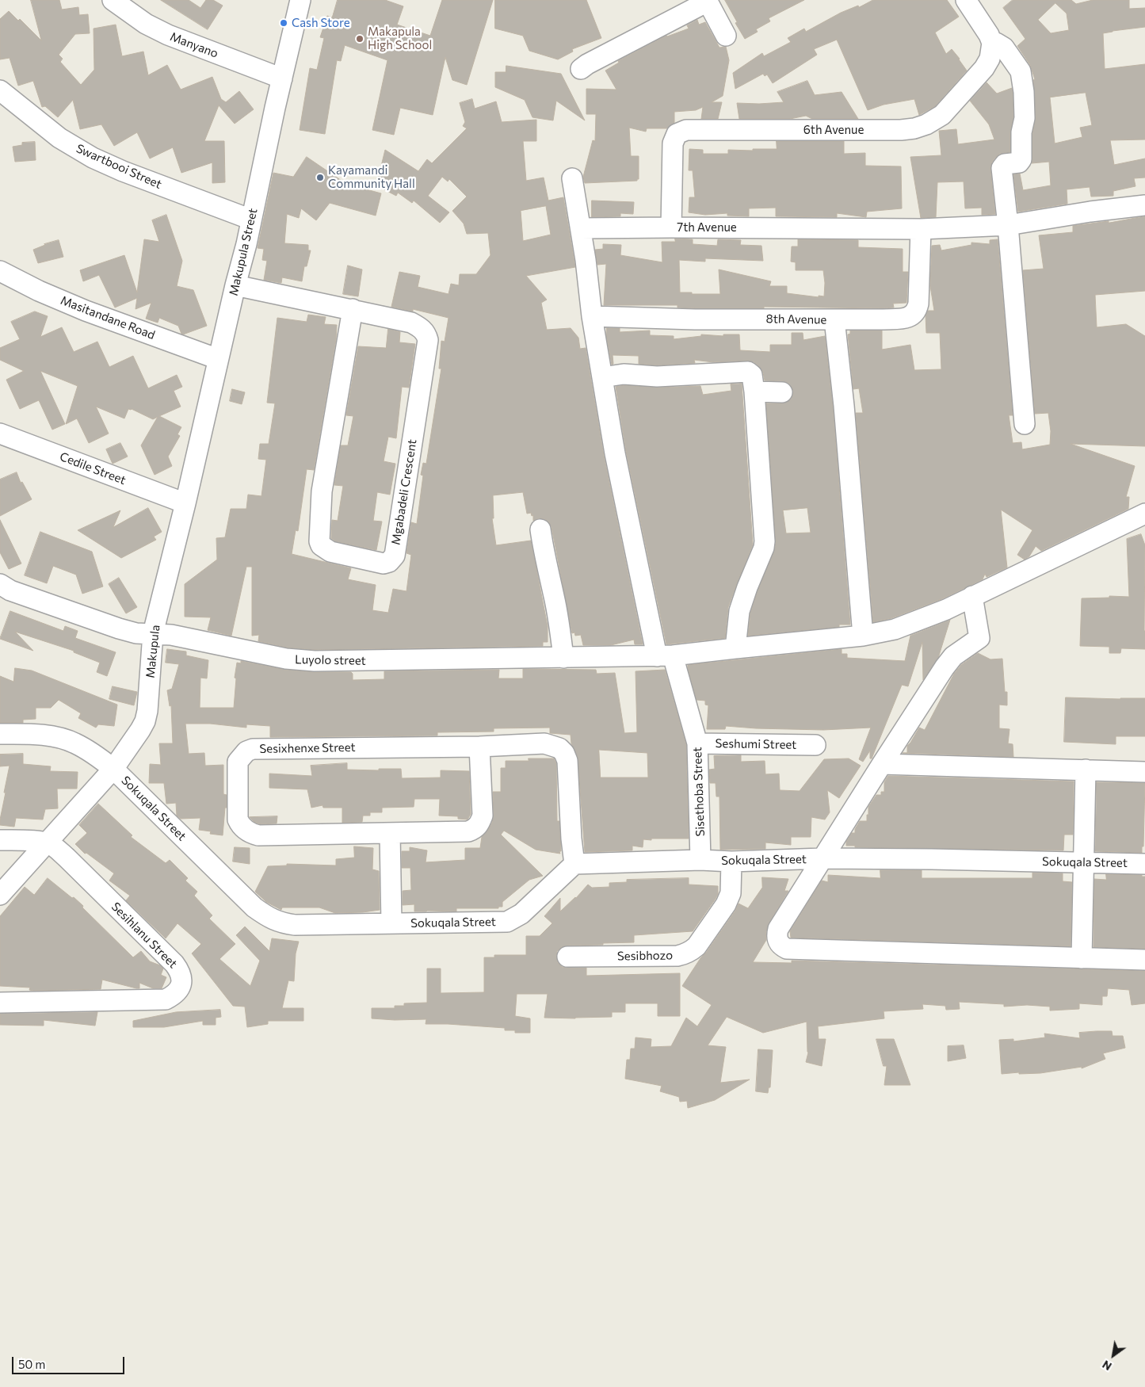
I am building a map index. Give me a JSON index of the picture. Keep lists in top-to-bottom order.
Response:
{
  "streets": {
    "street": [
      "Manyano",
      "6th Avenue",
      "Swartbooi Street",
      "7th Avenue",
      "Makupula Street",
      "Masitandane Road",
      "8th Avenue",
      "Cedile Street",
      "Mgabadeli Crescent",
      "Makupula",
      "Luyolo street",
      "Seshumi Street",
      "Sesixhenxe Street",
      "Sisethoba Street",
      "Sokuqala Street",
      "Sesihlanu Street",
      "Sesibhozo"
    ]
  },
  "crossings": [
    ["Manyano", "Makupula Street"],
    ["6th Avenue", "7th Avenue"],
    ["Swartbooi Street", "Makupula Street"],
    ["7th Avenue", "8th Avenue"],
    ["Makupula Street", "Masitandane Road"],
    ["Makupula Street", "Cedile Street"],
    ["Makupula Street", "Mgabadeli Crescent"],
    ["Makupula Street", "Makupula"],
    ["8th Avenue", "Sisethoba Street"],
    ["Cedile Street", "Makupula"],
    ["Makupula", "Luyolo street"],
    ["Makupula", "Sokuqala Street"],
    ["Luyolo street", "Sisethoba Street"],
    ["Seshumi Street", "Sisethoba Street"],
    ["Sesixhenxe Street", "Sokuqala Street"],
    ["Sisethoba Street", "Sokuqala Street"],
    ["Sokuqala Street", "Sesibhozo"]
  ],
  "places": ["Cash Store", "Makapula High School", "Kayamandi Community Hall"],
  "scale_bar": "50 m",
  "north": "bottom left"
}
